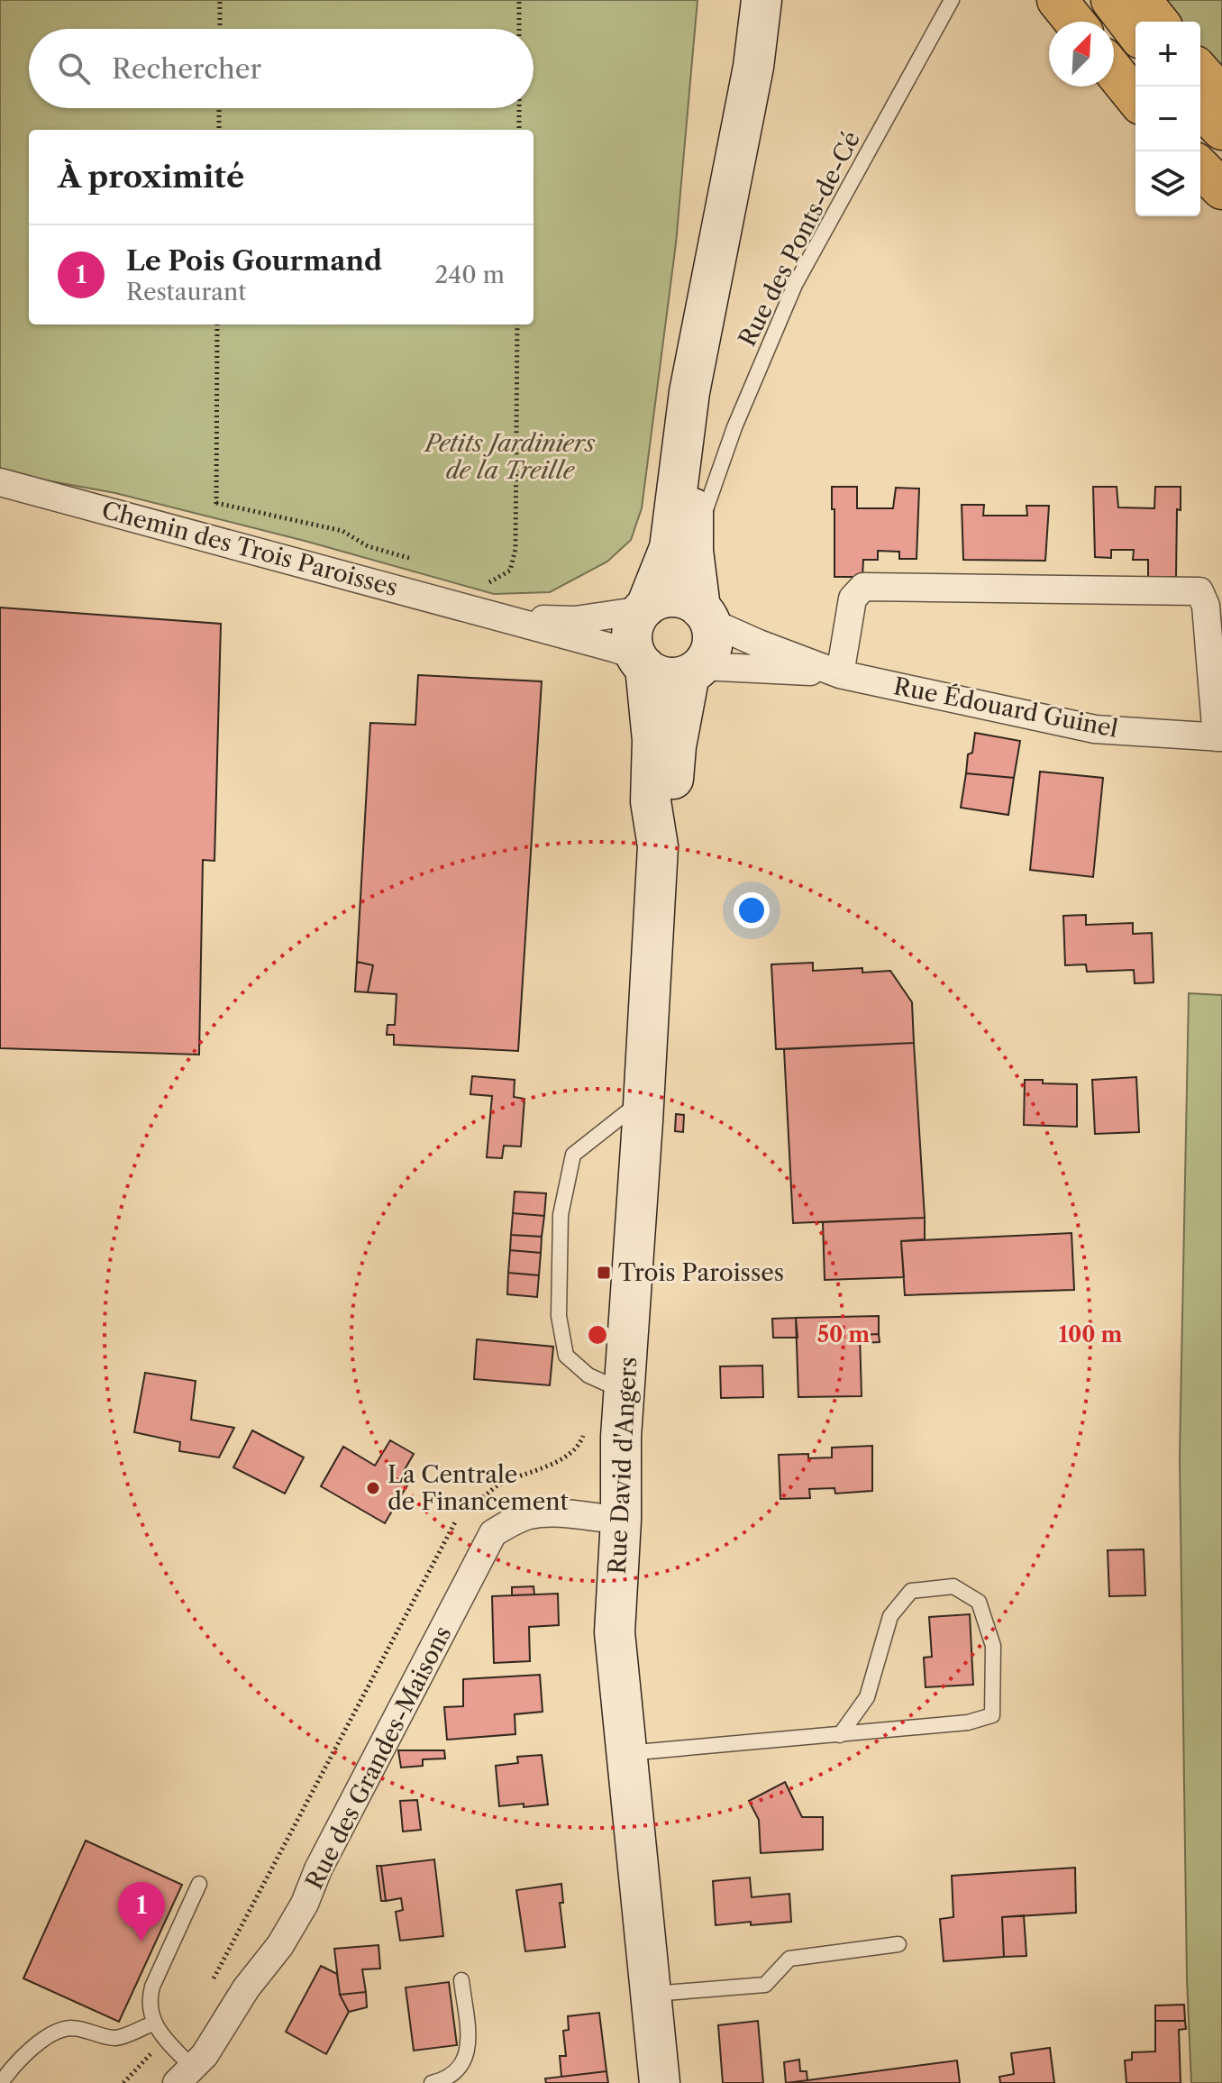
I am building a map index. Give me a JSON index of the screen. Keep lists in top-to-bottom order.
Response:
{
  "streets": {
    "main road": ["Rue David d'Angers"],
    "street": ["Chemin des Trois Paroisses", "Rue Édouard Guinel", "Rue des Grandes-Maisons"],
    "lane": ["Rue des Ponts-de-Cé"]
  },
  "crossings": [
    ["Chemin des Trois Paroisses", "Rue Édouard Guinel"],
    ["Chemin des Trois Paroisses", "Rue David d'Angers"],
    ["Rue Édouard Guinel", "Rue David d'Angers"],
    ["Rue David d'Angers", "Rue des Grandes-Maisons"]
  ],
  "parks": ["Petits Jardiniers de la Treille"],
  "places": {
    "transit": ["Trois Paroisses"],
    "other": ["La Centrale de Financement"]
  },
  "north": "top right",
  "page": {
    "map_buttons": ["+", "−"],
    "search": "Rechercher",
    "heading": "À proximité",
    "list": [
      {
        "mark": "1",
        "name": "Le Pois Gourmand",
        "note": "Restaurant",
        "value": "240 m"
      }
    ],
    "pins": "1"
  },
  "rings": ["50 m", "100 m"]
}
